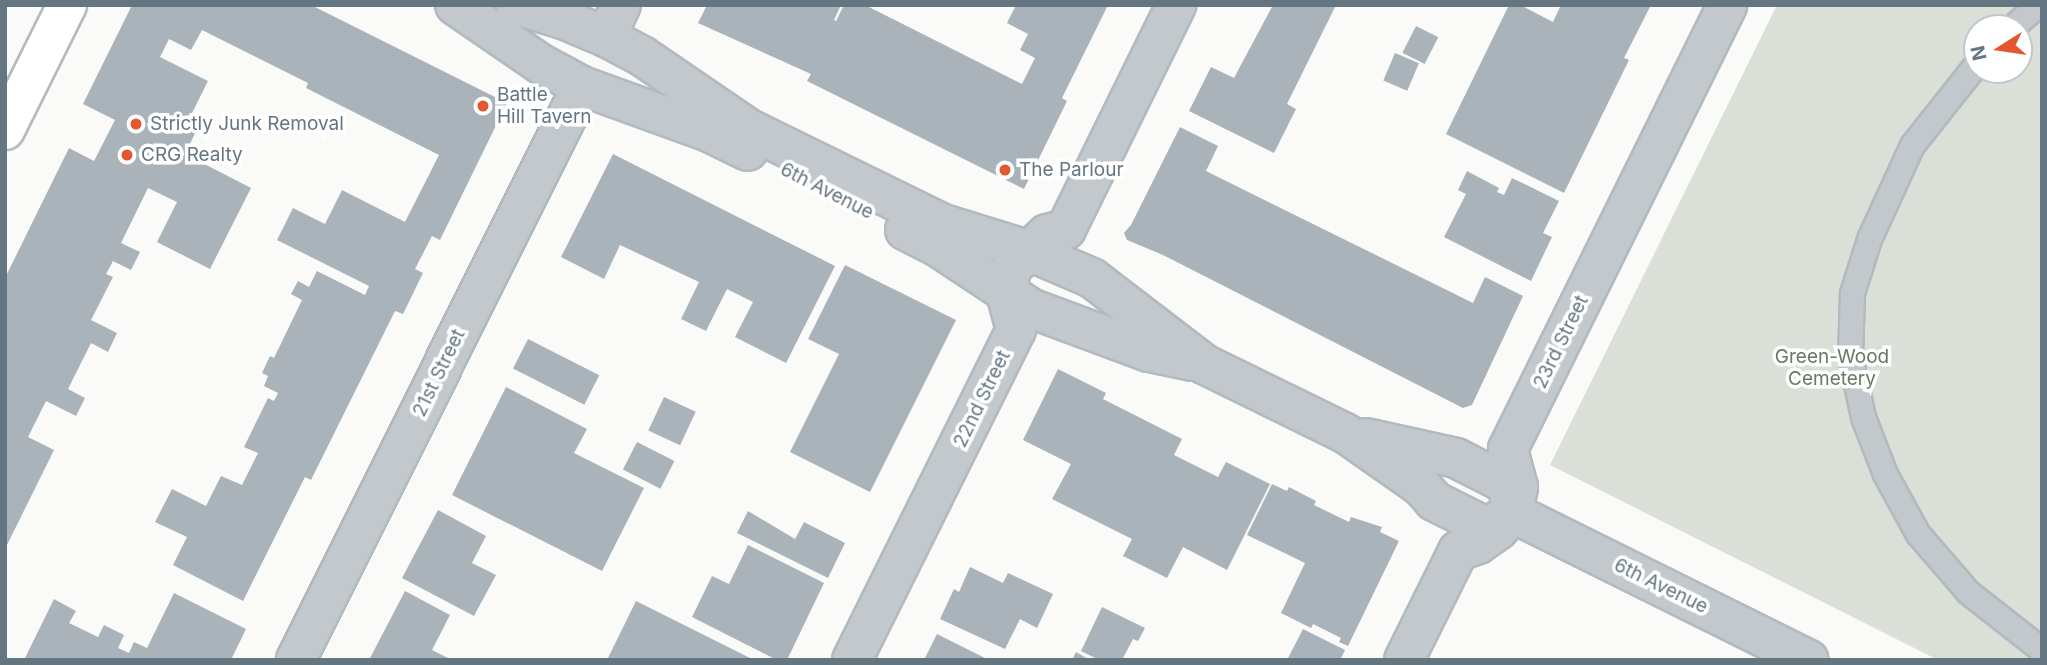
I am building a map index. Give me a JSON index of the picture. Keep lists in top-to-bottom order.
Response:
{
  "streets": {
    "street": [
      "6th Avenue",
      "23rd Street",
      "21st Street",
      "22nd Street"
    ]
  },
  "crossings": [
    ["6th Avenue", "23rd Street"],
    ["6th Avenue", "21st Street"],
    ["6th Avenue", "22nd Street"]
  ],
  "parks": ["Green-Wood Cemetery"],
  "places": [
    "Battle Hill Tavern",
    "Strictly Junk Removal",
    "CRG Realty",
    "The Parlour"
  ],
  "north": "left"
}
